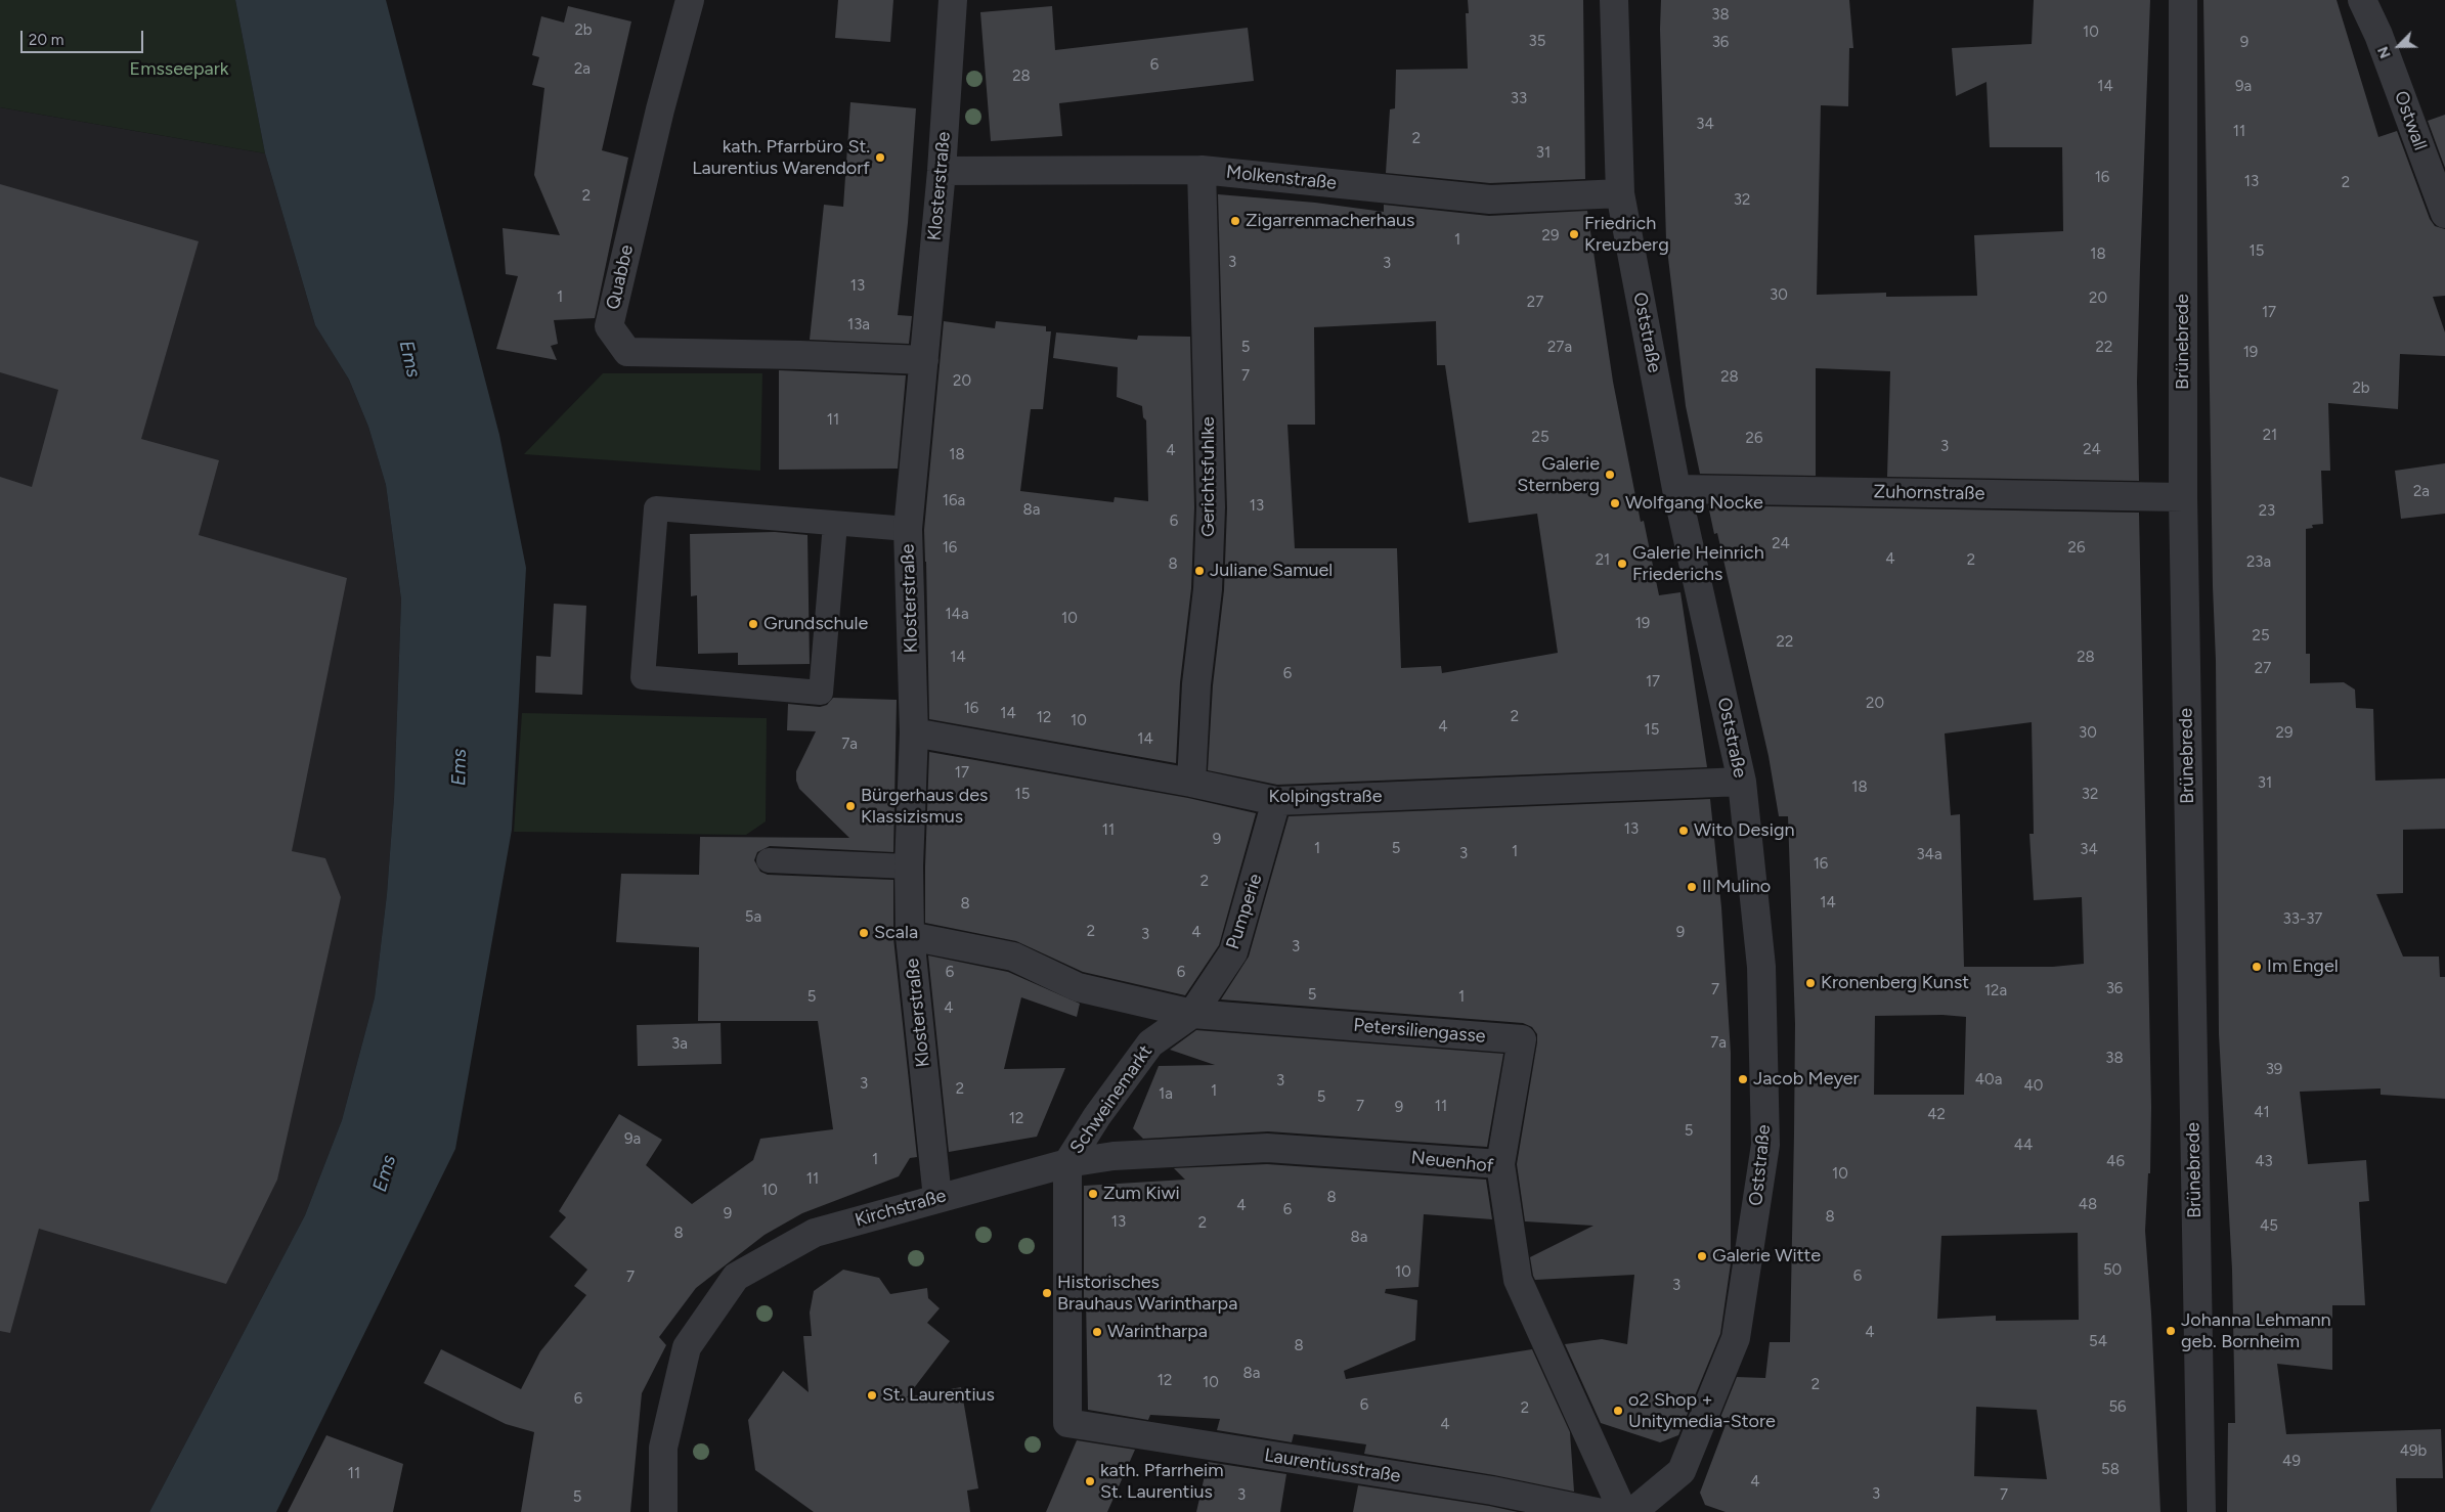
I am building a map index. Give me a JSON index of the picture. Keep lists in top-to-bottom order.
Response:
{
  "streets": {
    "street": [
      "Ostwall",
      "Molkenstraße",
      "Klosterstraße",
      "Quabbe",
      "Oststraße",
      "Brünebrede",
      "Gerichtsfuhlke",
      "Zuhornstraße",
      "Kolpingstraße",
      "Pumperie",
      "Petersiliengasse",
      "Schweinemarkt",
      "Neuenhof",
      "Kirchstraße",
      "Laurentiusstraße"
    ]
  },
  "crossings": [
    ["Molkenstraße", "Klosterstraße"],
    ["Molkenstraße", "Oststraße"],
    ["Molkenstraße", "Gerichtsfuhlke"],
    ["Klosterstraße", "Quabbe"],
    ["Klosterstraße", "Kolpingstraße"],
    ["Klosterstraße", "Kirchstraße"],
    ["Oststraße", "Zuhornstraße"],
    ["Oststraße", "Kolpingstraße"],
    ["Brünebrede", "Zuhornstraße"],
    ["Gerichtsfuhlke", "Kolpingstraße"],
    ["Kolpingstraße", "Pumperie"],
    ["Pumperie", "Petersiliengasse"],
    ["Pumperie", "Schweinemarkt"],
    ["Petersiliengasse", "Schweinemarkt"],
    ["Petersiliengasse", "Neuenhof"],
    ["Schweinemarkt", "Neuenhof"],
    ["Schweinemarkt", "Kirchstraße"],
    ["Schweinemarkt", "Laurentiusstraße"],
    ["Neuenhof", "Kirchstraße"],
    ["Neuenhof", "Laurentiusstraße"],
    ["Kirchstraße", "Laurentiusstraße"]
  ],
  "water": ["Ems"],
  "parks": ["Emsseepark"],
  "places": [
    "kath. Pfarrbüro St. Laurentius Warendorf",
    "Zigarrenmacherhaus",
    "Friedrich Kreuzberg",
    "Galerie Sternberg",
    "Wolfgang Nocke",
    "Galerie Heinrich Friederichs",
    "Juliane Samuel",
    "Grundschule",
    "Bürgerhaus des Klassizismus",
    "Wito Design",
    "Il Mulino",
    "Scala",
    "Im Engel",
    "Kronenberg Kunst",
    "Jacob Meyer",
    "Zum Kiwi",
    "Galerie Witte",
    "Historisches Brauhaus Warintharpa",
    "Johanna Lehmann geb. Bornheim",
    "Warintharpa",
    "St. Laurentius",
    "o2 Shop + Unitymedia-Store",
    "kath. Pfarrheim St. Laurentius"
  ],
  "house_numbers": [
    "38",
    "2b",
    "10",
    "35",
    "36",
    "9",
    "6",
    "2a",
    "28",
    "14",
    "9a",
    "33",
    "34",
    "11",
    "2",
    "31",
    "16",
    "13",
    "2",
    "2",
    "32",
    "29",
    "1",
    "15",
    "18",
    "3",
    "3",
    "13",
    "30",
    "1",
    "20",
    "27",
    "17",
    "13a",
    "5",
    "27a",
    "22",
    "19",
    "7",
    "28",
    "20",
    "2b",
    "11",
    "21",
    "25",
    "26",
    "3",
    "24",
    "4",
    "18",
    "2a",
    "16a",
    "13",
    "8a",
    "23",
    "6",
    "24",
    "16",
    "26",
    "4",
    "21",
    "2",
    "23a",
    "8",
    "14a",
    "10",
    "19",
    "25",
    "22",
    "14",
    "28",
    "27",
    "6",
    "17",
    "20",
    "16",
    "14",
    "2",
    "12",
    "10",
    "4",
    "15",
    "30",
    "29",
    "14",
    "7a",
    "17",
    "31",
    "18",
    "15",
    "32",
    "13",
    "11",
    "9",
    "1",
    "5",
    "34",
    "1",
    "3",
    "34a",
    "16",
    "2",
    "14",
    "8",
    "5a",
    "33-37",
    "2",
    "4",
    "9",
    "3",
    "3",
    "6",
    "6",
    "36",
    "7",
    "12a",
    "5",
    "5",
    "1",
    "4",
    "7a",
    "3a",
    "38",
    "39",
    "40a",
    "3",
    "3",
    "40",
    "2",
    "1",
    "1a",
    "5",
    "7",
    "11",
    "9",
    "41",
    "42",
    "12",
    "5",
    "9a",
    "44",
    "1",
    "46",
    "43",
    "10",
    "11",
    "10",
    "8",
    "48",
    "4",
    "6",
    "9",
    "8",
    "13",
    "2",
    "45",
    "8",
    "8a",
    "50",
    "10",
    "6",
    "7",
    "3",
    "4",
    "54",
    "8",
    "8a",
    "12",
    "10",
    "2",
    "6",
    "6",
    "56",
    "2",
    "4",
    "49b",
    "49",
    "58",
    "11",
    "4",
    "3",
    "3",
    "7",
    "5"
  ],
  "scale_bar": "20 m",
  "north": "bottom left"
}
